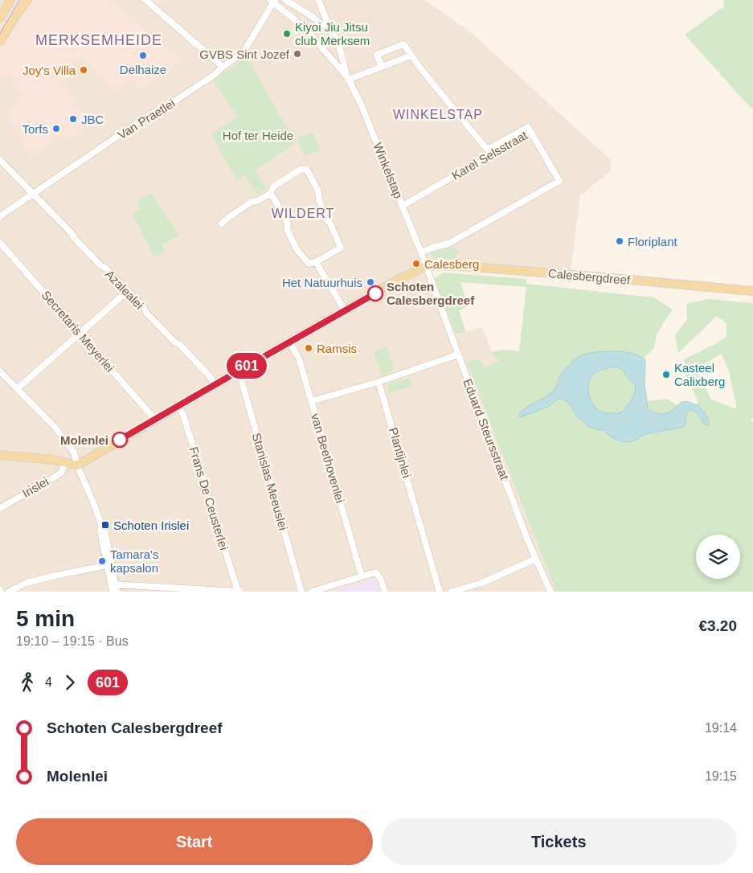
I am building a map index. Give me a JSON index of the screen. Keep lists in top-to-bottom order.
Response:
{
  "streets": {
    "main road": ["Calesbergdreef"],
    "street": [
      "Van Praetlei",
      "Karel Selsstraat",
      "Winkelstap",
      "Azalealei",
      "Secretaris Meyerlei",
      "Eduard Steursstraat",
      "Plantijnlei",
      "van Beethovenlei",
      "Stanislas Meeuslei",
      "Irislei",
      "Frans De Ceusterlei"
    ]
  },
  "crossings": [
    ["Van Praetlei", "Winkelstap"],
    ["Van Praetlei", "Azalealei"],
    ["Karel Selsstraat", "Winkelstap"],
    ["Winkelstap", "Calesbergdreef"],
    ["Winkelstap", "Eduard Steursstraat"],
    ["Calesbergdreef", "Eduard Steursstraat"]
  ],
  "districts": ["MERKSEMHEIDE", "WINKELSTAP", "WILDERT"],
  "parks": ["Hof ter Heide"],
  "places": {
    "other": [
      "Kiyoi Jiu Jitsu club Merksem",
      "GVBS Sint Jozef",
      "Delhaize",
      "Joy's Villa",
      "JBC",
      "Torfs",
      "Floriplant",
      "Calesberg",
      "Het Natuurhuis",
      "Schoten Calesbergdreef",
      "Ramsis",
      "Kasteel Calixberg",
      "Molenlei",
      "Tamara's kapsalon"
    ],
    "transit": ["Schoten Irislei"]
  },
  "lines": ["bus line 601"],
  "page": {
    "on_map": "601",
    "heading": ["5 min", "19:10 – 19:15 · Bus", "€3.20"],
    "legs": ["4", "601"],
    "list": [
      {
        "name": "Schoten Calesbergdreef",
        "value": "19:14"
      },
      {
        "name": "Molenlei",
        "value": "19:15"
      }
    ],
    "buttons": ["Start", "Tickets"]
  }
}
